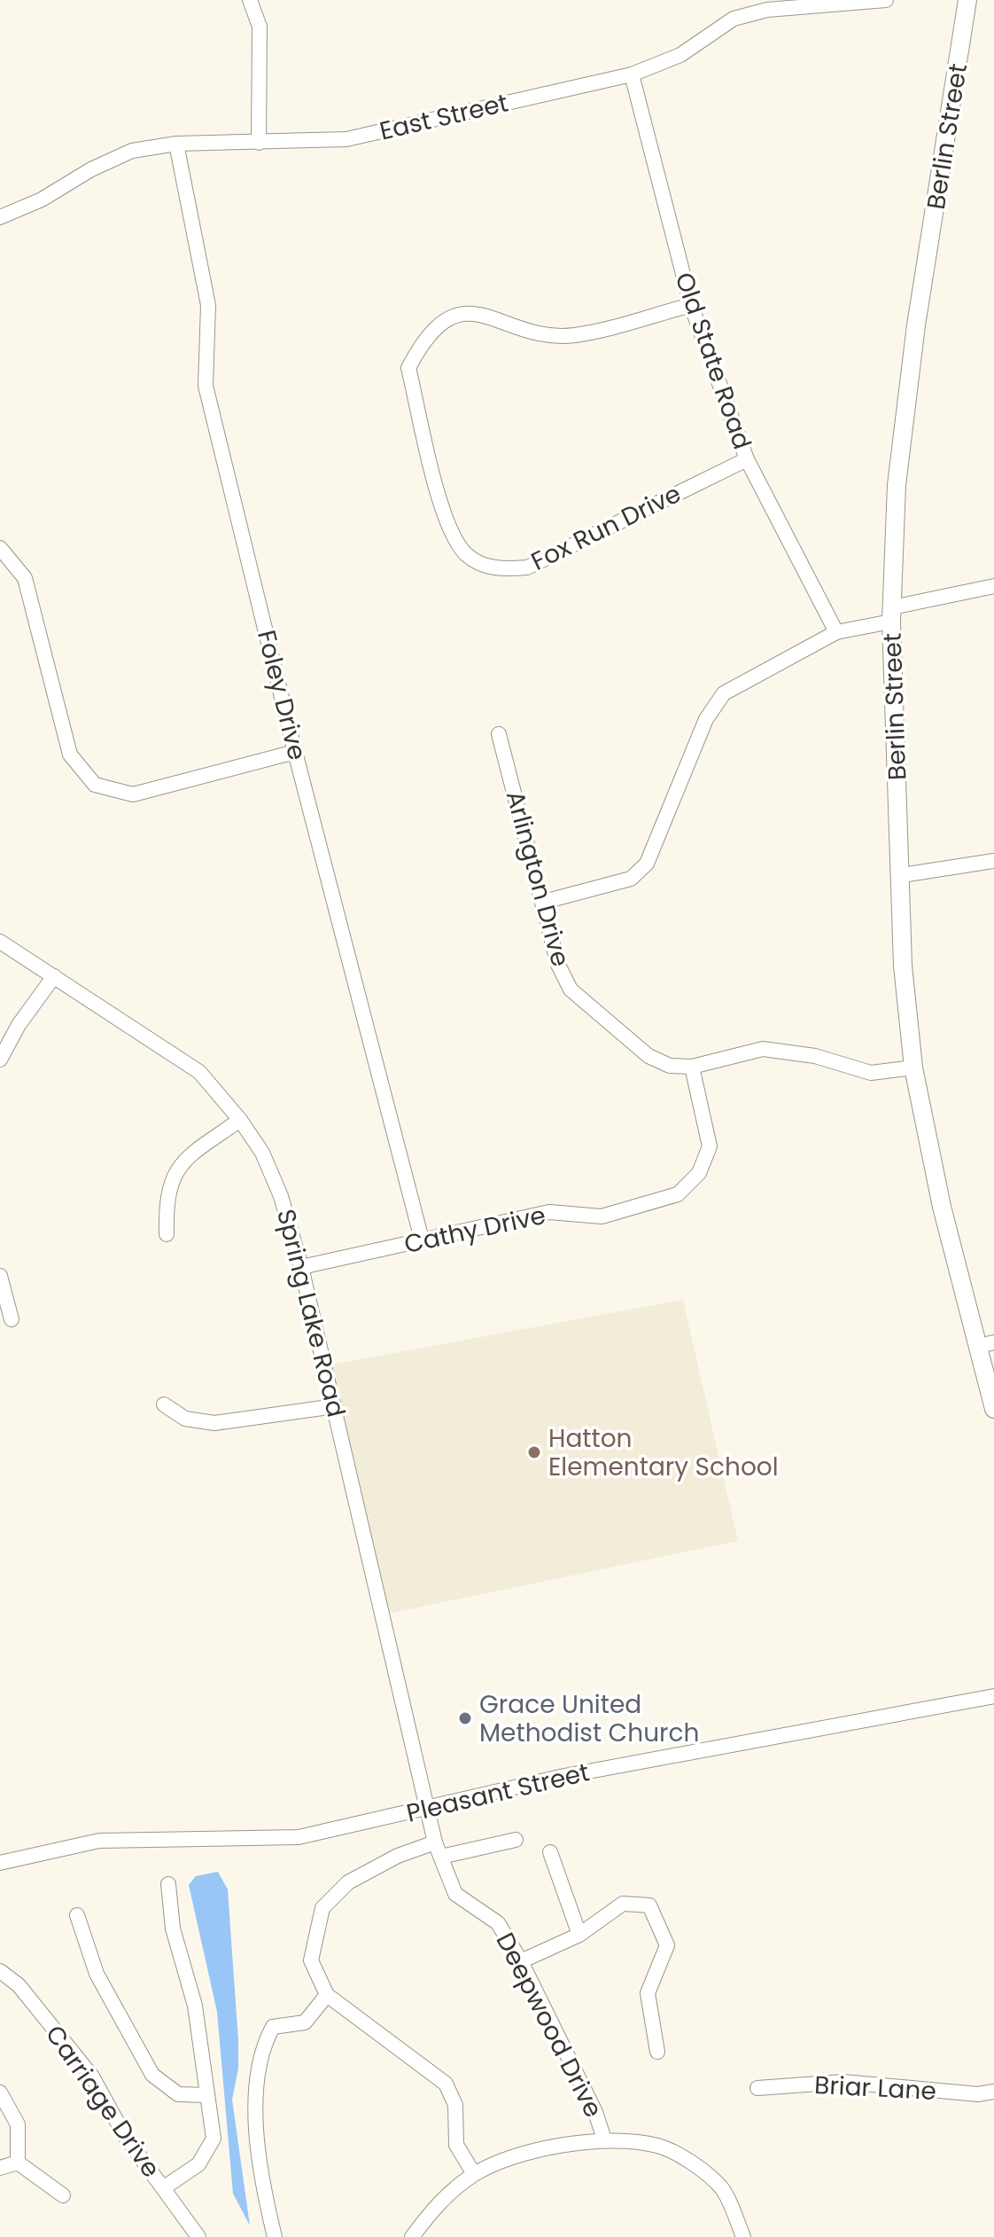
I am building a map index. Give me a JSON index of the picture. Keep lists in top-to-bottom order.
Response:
{
  "streets": {
    "main road": ["Berlin Street"],
    "street": [
      "East Street",
      "Old State Road",
      "Fox Run Drive",
      "Foley Drive",
      "Arlington Drive",
      "Cathy Drive",
      "Spring Lake Road",
      "Pleasant Street",
      "Deepwood Drive",
      "Briar Lane",
      "Carriage Drive"
    ]
  },
  "crossings": [
    ["East Street", "Old State Road"],
    ["East Street", "Foley Drive"],
    ["Berlin Street", "Arlington Drive"],
    ["Old State Road", "Fox Run Drive"],
    ["Foley Drive", "Cathy Drive"],
    ["Arlington Drive", "Cathy Drive"],
    ["Cathy Drive", "Spring Lake Road"],
    ["Spring Lake Road", "Pleasant Street"],
    ["Spring Lake Road", "Deepwood Drive"],
    ["Pleasant Street", "Deepwood Drive"]
  ],
  "places": ["Hatton Elementary School", "Grace United Methodist Church"]
}
